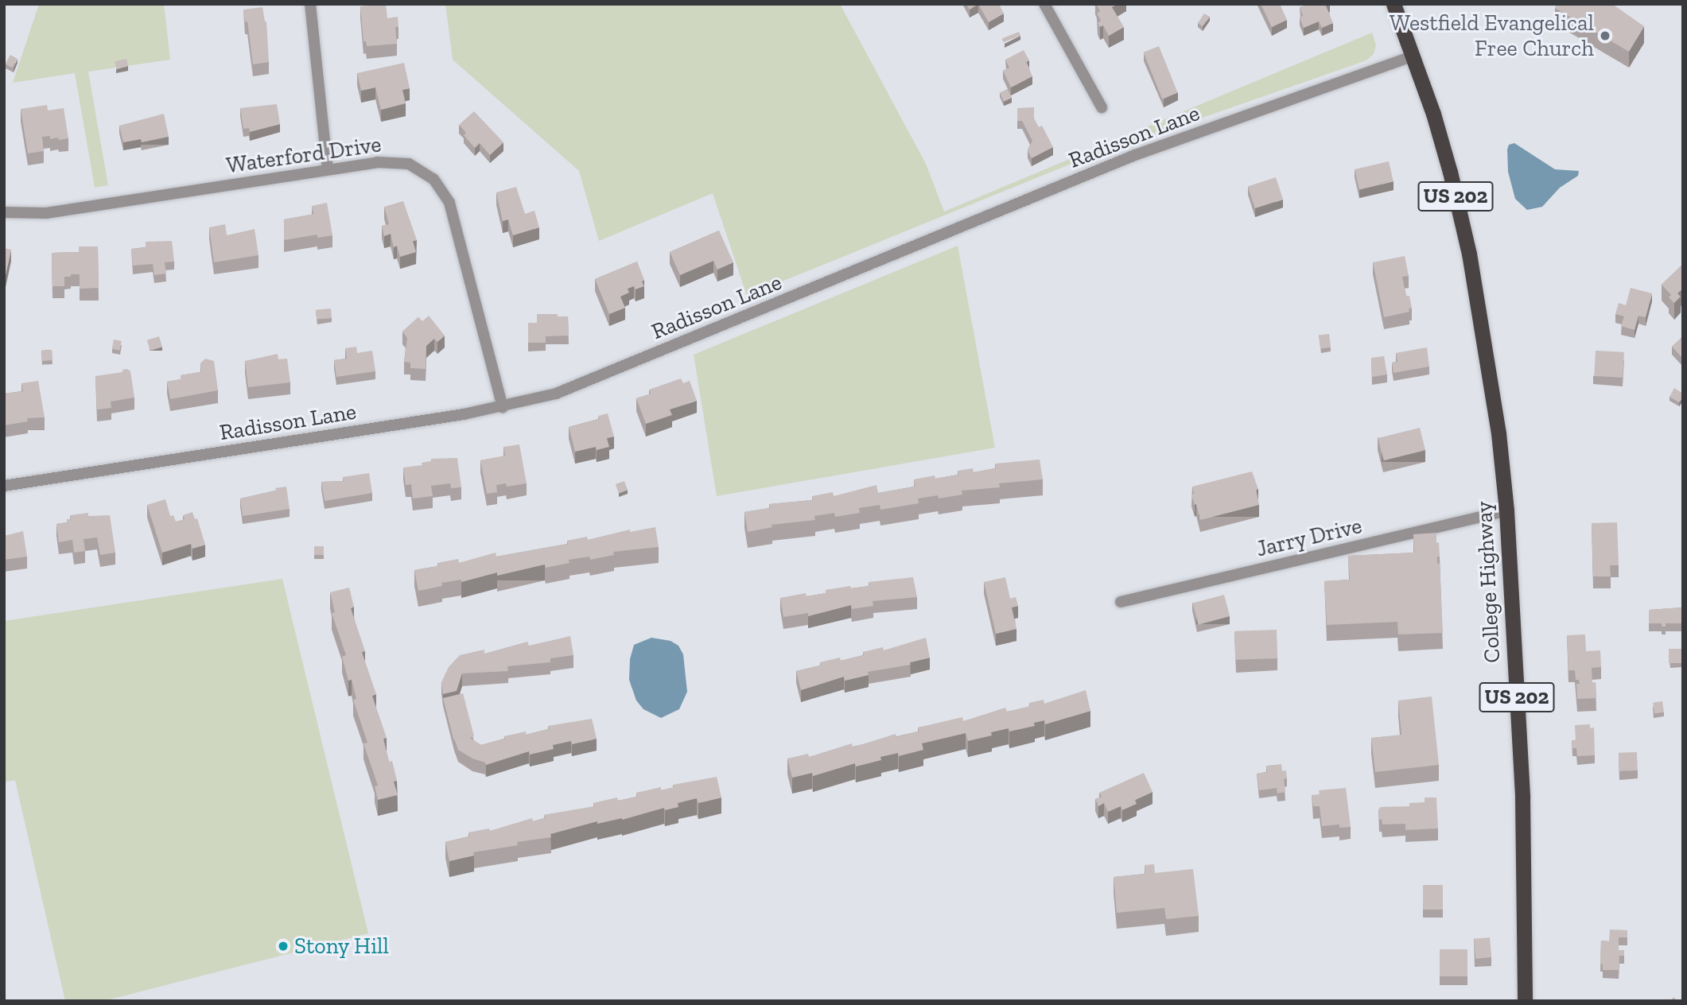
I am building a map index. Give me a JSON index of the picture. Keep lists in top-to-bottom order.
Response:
{
  "streets": {
    "highway": ["US 202", "College Highway"],
    "street": ["Radisson Lane", "Waterford Drive", "Jarry Drive"]
  },
  "crossings": [
    ["Radisson Lane", "Waterford Drive"],
    ["Radisson Lane", "US 202"],
    ["Radisson Lane", "College Highway"],
    ["US 202", "College Highway"],
    ["Jarry Drive", "College Highway"]
  ],
  "places": ["Westfield Evangelical Free Church", "Stony Hill"]
}
